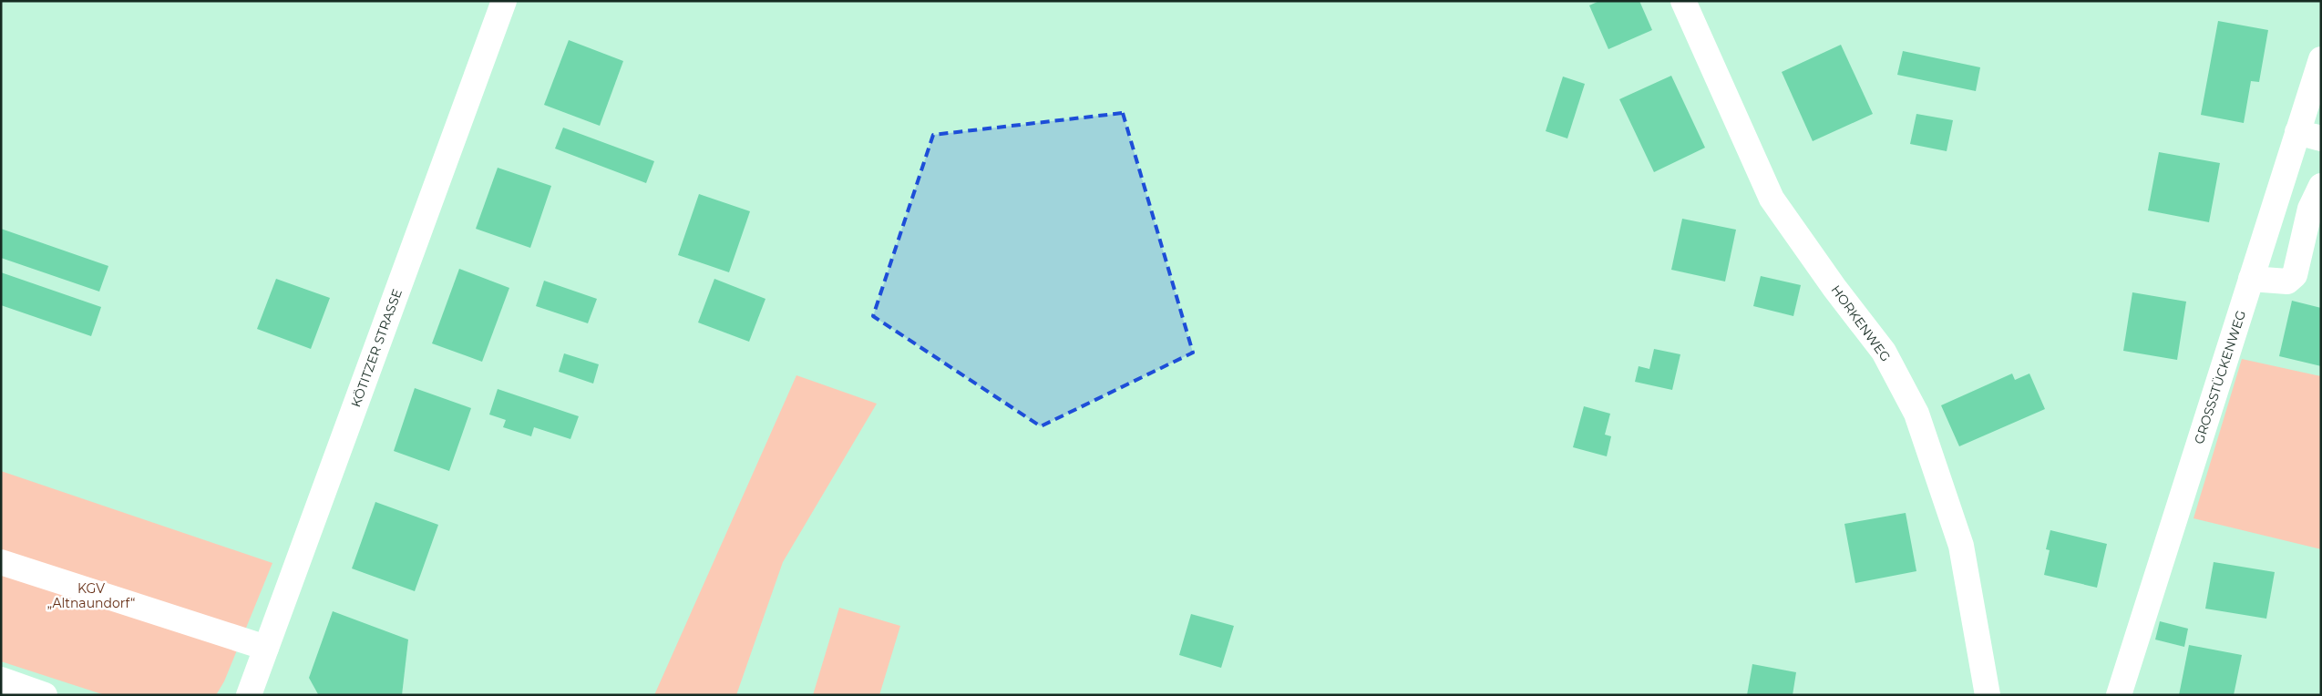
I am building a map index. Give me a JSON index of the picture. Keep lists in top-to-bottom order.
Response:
{
  "streets": {
    "street": ["HORKENWEG", "KÖTITZER STRASSE", "GROSSSTÜCKENWEG"]
  },
  "parks": ["KGV „Altnaundorf“"]
}
